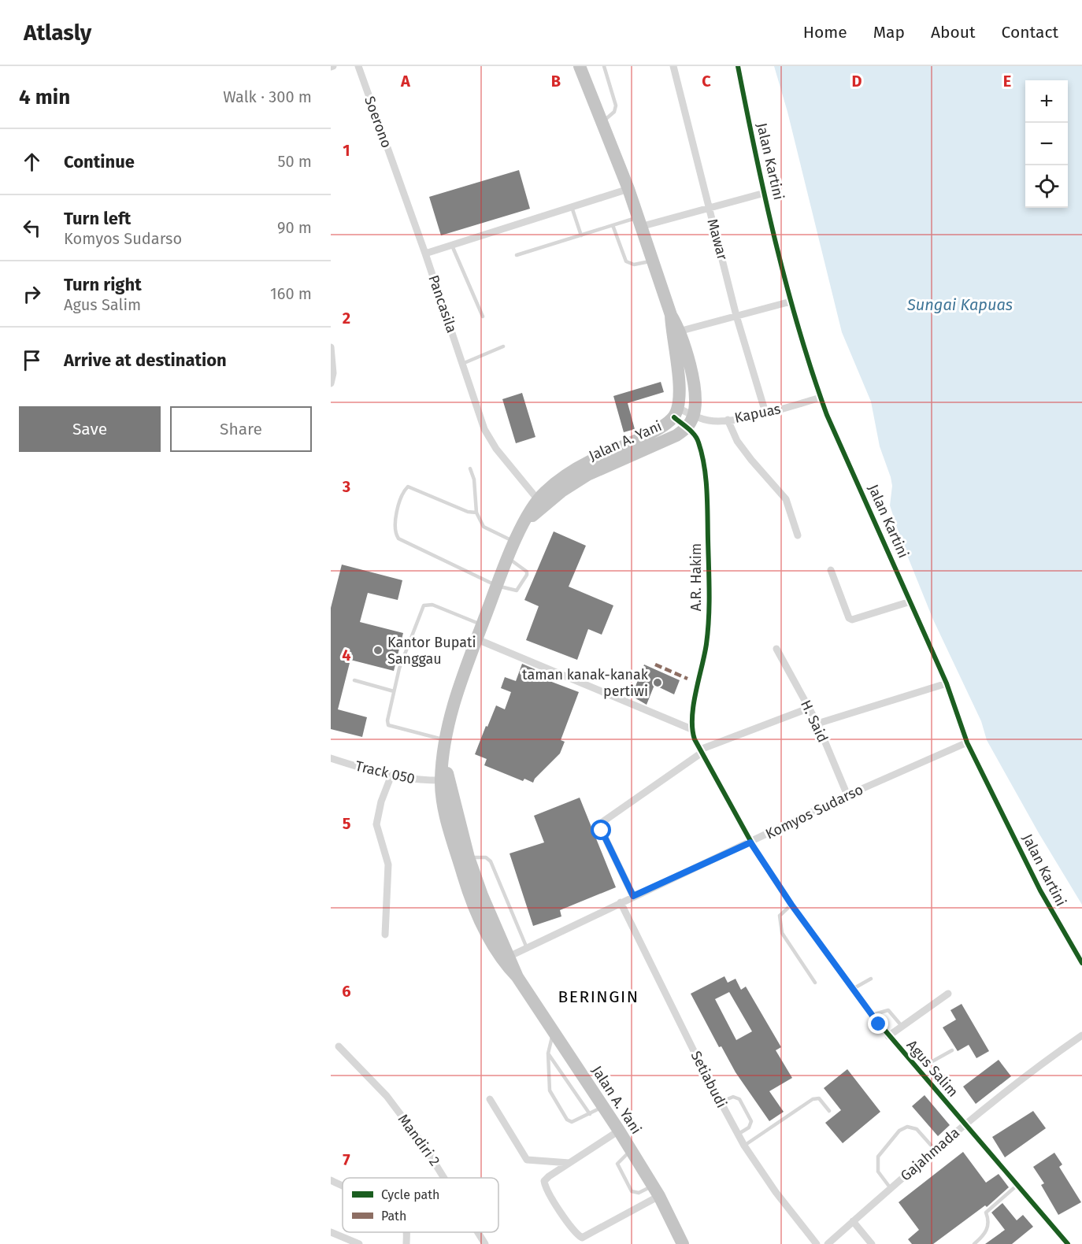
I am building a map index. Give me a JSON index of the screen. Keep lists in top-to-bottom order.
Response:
{
  "streets": {
    "highway": ["Jalan A. Yani"],
    "street": [
      "Soerono",
      "Jalan Kartini",
      "Mawar",
      "Pancasila",
      "Kapuas",
      "A.R. Hakim",
      "H. Said",
      "Track 050",
      "Komyos Sudarso",
      "Agus Salim",
      "Setiabudi",
      "Mandiri 2",
      "Gajahmada"
    ]
  },
  "crossings": [
    ["Soerono", "Pancasila"],
    ["Jalan Kartini", "Kapuas"],
    ["Jalan Kartini", "Komyos Sudarso"],
    ["Mawar", "Kapuas"],
    ["Pancasila", "Jalan A. Yani"],
    ["Kapuas", "Jalan A. Yani"],
    ["Kapuas", "A.R. Hakim"],
    ["Jalan A. Yani", "A.R. Hakim"],
    ["Jalan A. Yani", "Track 050"],
    ["Jalan A. Yani", "Komyos Sudarso"],
    ["A.R. Hakim", "Agus Salim"],
    ["H. Said", "Komyos Sudarso"],
    ["Komyos Sudarso", "Agus Salim"],
    ["Komyos Sudarso", "Setiabudi"],
    ["Agus Salim", "Gajahmada"]
  ],
  "districts": ["BERINGIN"],
  "water": ["Sungai Kapuas"],
  "places": ["Kantor Bupati Sanggau", "taman kanak-kanak pertiwi"],
  "legend": ["Cycle path", "Path"],
  "page": {
    "header": "Atlasly",
    "nav": [
      "Home",
      "Map",
      "About",
      "Contact"
    ],
    "heading": ["4 min", "Walk · 300 m"],
    "map_buttons": ["+", "−"],
    "list": [
      ["Continue", "50 m"],
      ["Turn left", "Komyos Sudarso", "90 m"],
      ["Turn right", "Agus Salim", "160 m"],
      "Arrive at destination"
    ],
    "buttons": ["Save", "Share"]
  },
  "grid": {
    "columns": [
      "A",
      "B",
      "C",
      "D",
      "E"
    ],
    "rows": [
      "1",
      "2",
      "3",
      "4",
      "5",
      "6",
      "7"
    ]
  }
}
